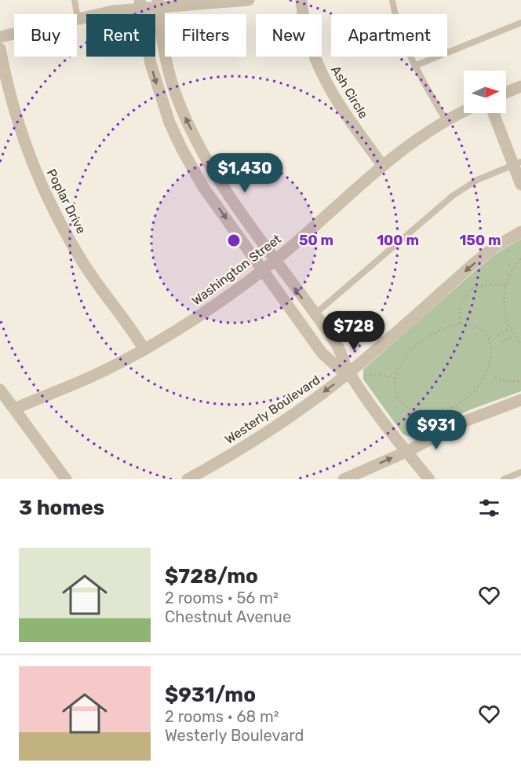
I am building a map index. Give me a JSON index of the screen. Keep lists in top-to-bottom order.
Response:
{
  "streets": {
    "street": [
      "Ash Circle",
      "Poplar Drive",
      "Washington Street",
      "Westerly Boulevard"
    ]
  },
  "crossings": [
    ["Ash Circle", "Washington Street"],
    ["Poplar Drive", "Washington Street"]
  ],
  "one_way": ["Westerly Boulevard"],
  "north": "right",
  "page": {
    "chip": [
      "Buy",
      "Rent",
      "Filters",
      "New",
      "Apartment"
    ],
    "price": ["$1,430", "$728", "$931"],
    "heading": "3 homes",
    "list": [
      {
        "name": "$728/mo",
        "note": "2 rooms · 56 m² · Chestnut Avenue"
      },
      {
        "name": "$931/mo",
        "note": "2 rooms · 68 m² · Westerly Boulevard"
      }
    ]
  },
  "rings": ["50 m", "100 m", "150 m"]
}
